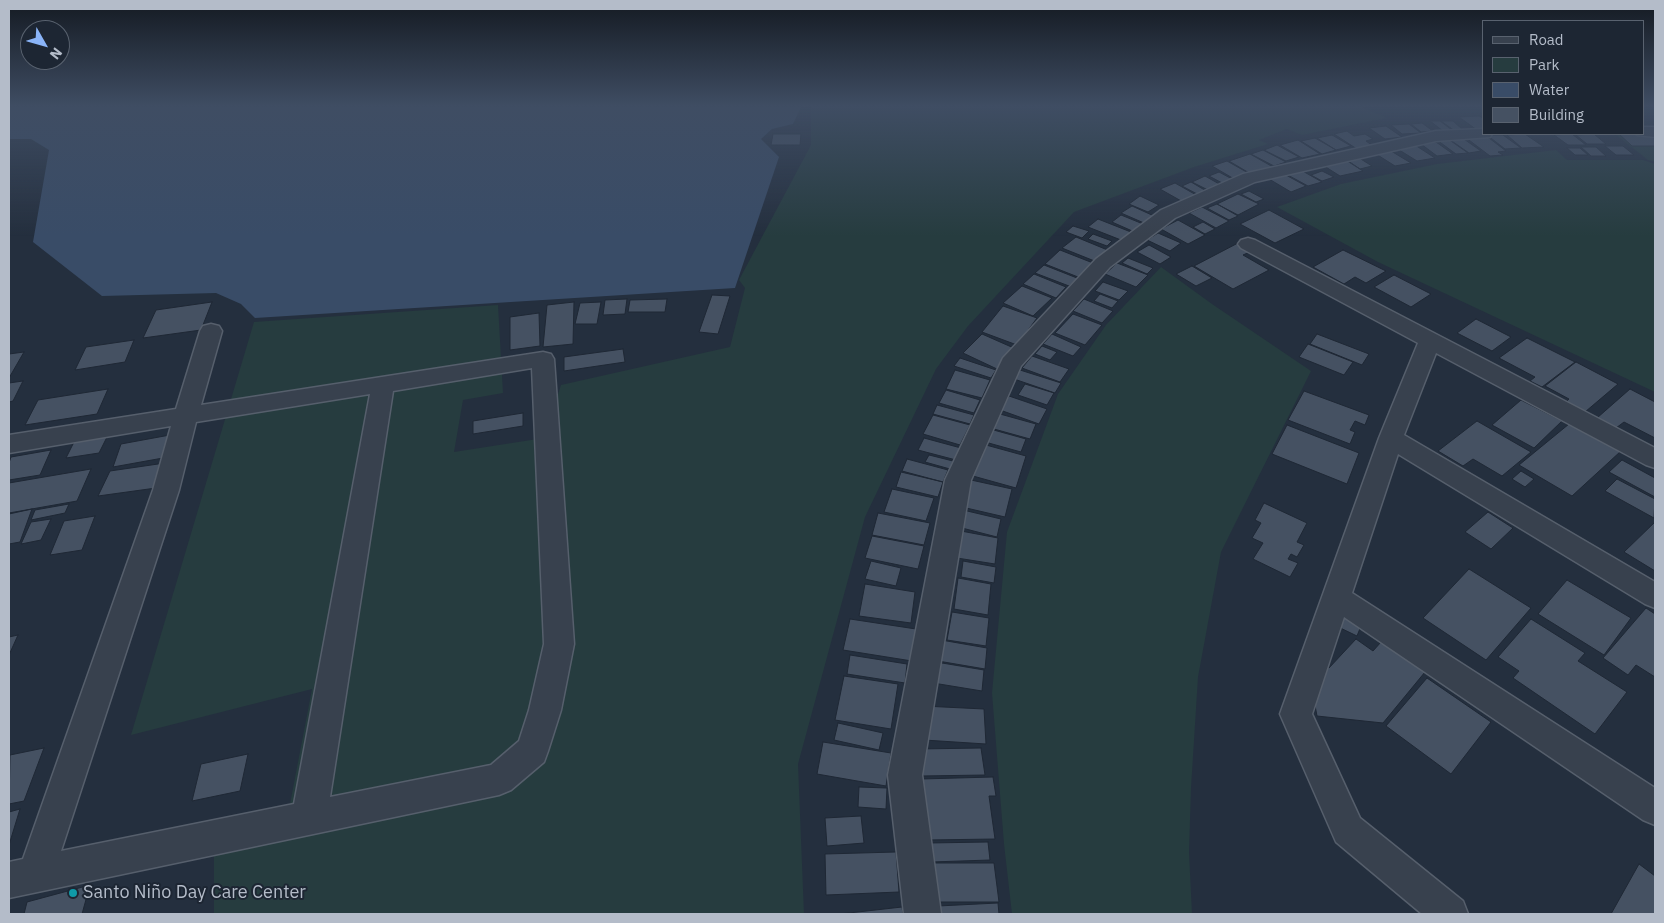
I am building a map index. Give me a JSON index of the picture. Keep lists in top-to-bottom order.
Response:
{
  "places": ["Santo Niño Day Care Center"],
  "legend": [
    "Road",
    "Park",
    "Water",
    "Building"
  ],
  "north": "bottom right"
}
